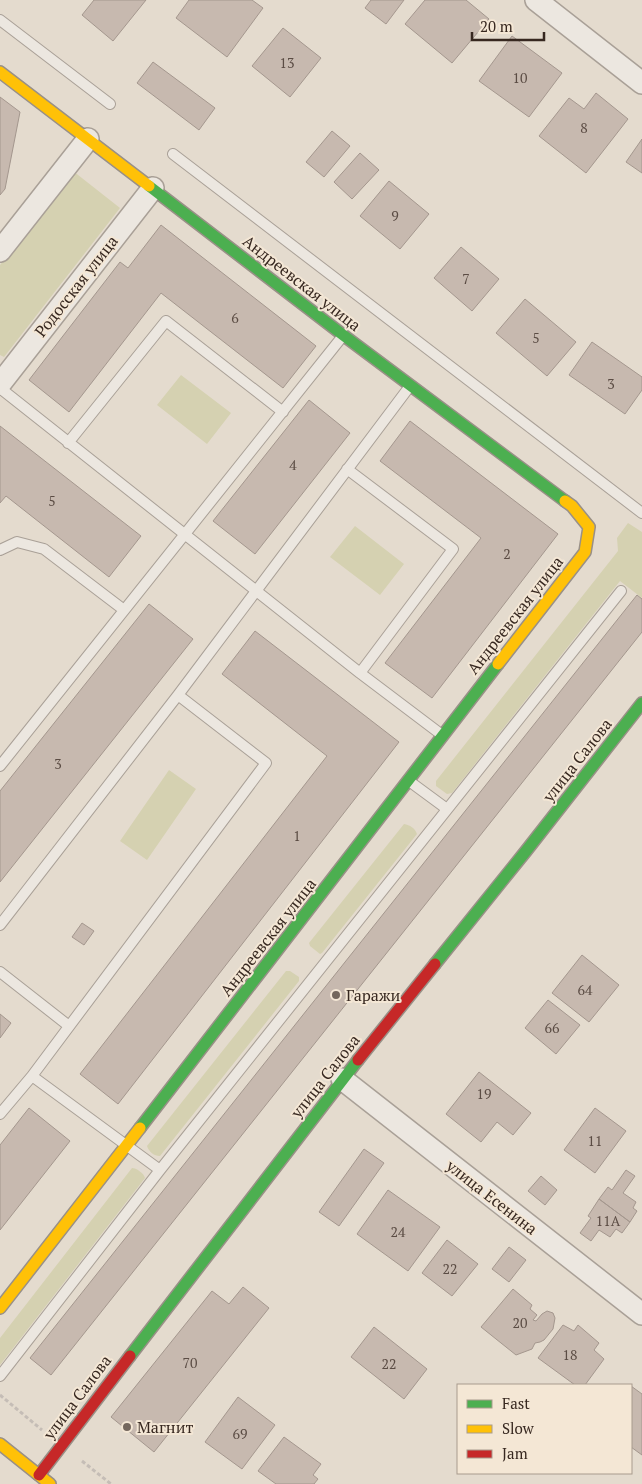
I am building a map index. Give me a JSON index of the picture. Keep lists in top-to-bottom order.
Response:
{
  "streets": {
    "street": [
      "Андреевская улица",
      "Родосская улица",
      "улица Салова",
      "улица Есенина"
    ]
  },
  "crossings": [
    ["Андреевская улица", "Родосская улица"],
    ["улица Салова", "улица Есенина"]
  ],
  "places": ["Гаражи", "Магнит"],
  "house_numbers": [
    "13",
    "10",
    "8",
    "9",
    "7",
    "6",
    "5",
    "3",
    "4",
    "5",
    "2",
    "3",
    "1",
    "64",
    "66",
    "19",
    "11",
    "11А",
    "24",
    "22",
    "20",
    "18",
    "70",
    "22",
    "69"
  ],
  "legend": ["Fast", "Slow", "Jam"],
  "scale_bar": "20 m"
}
